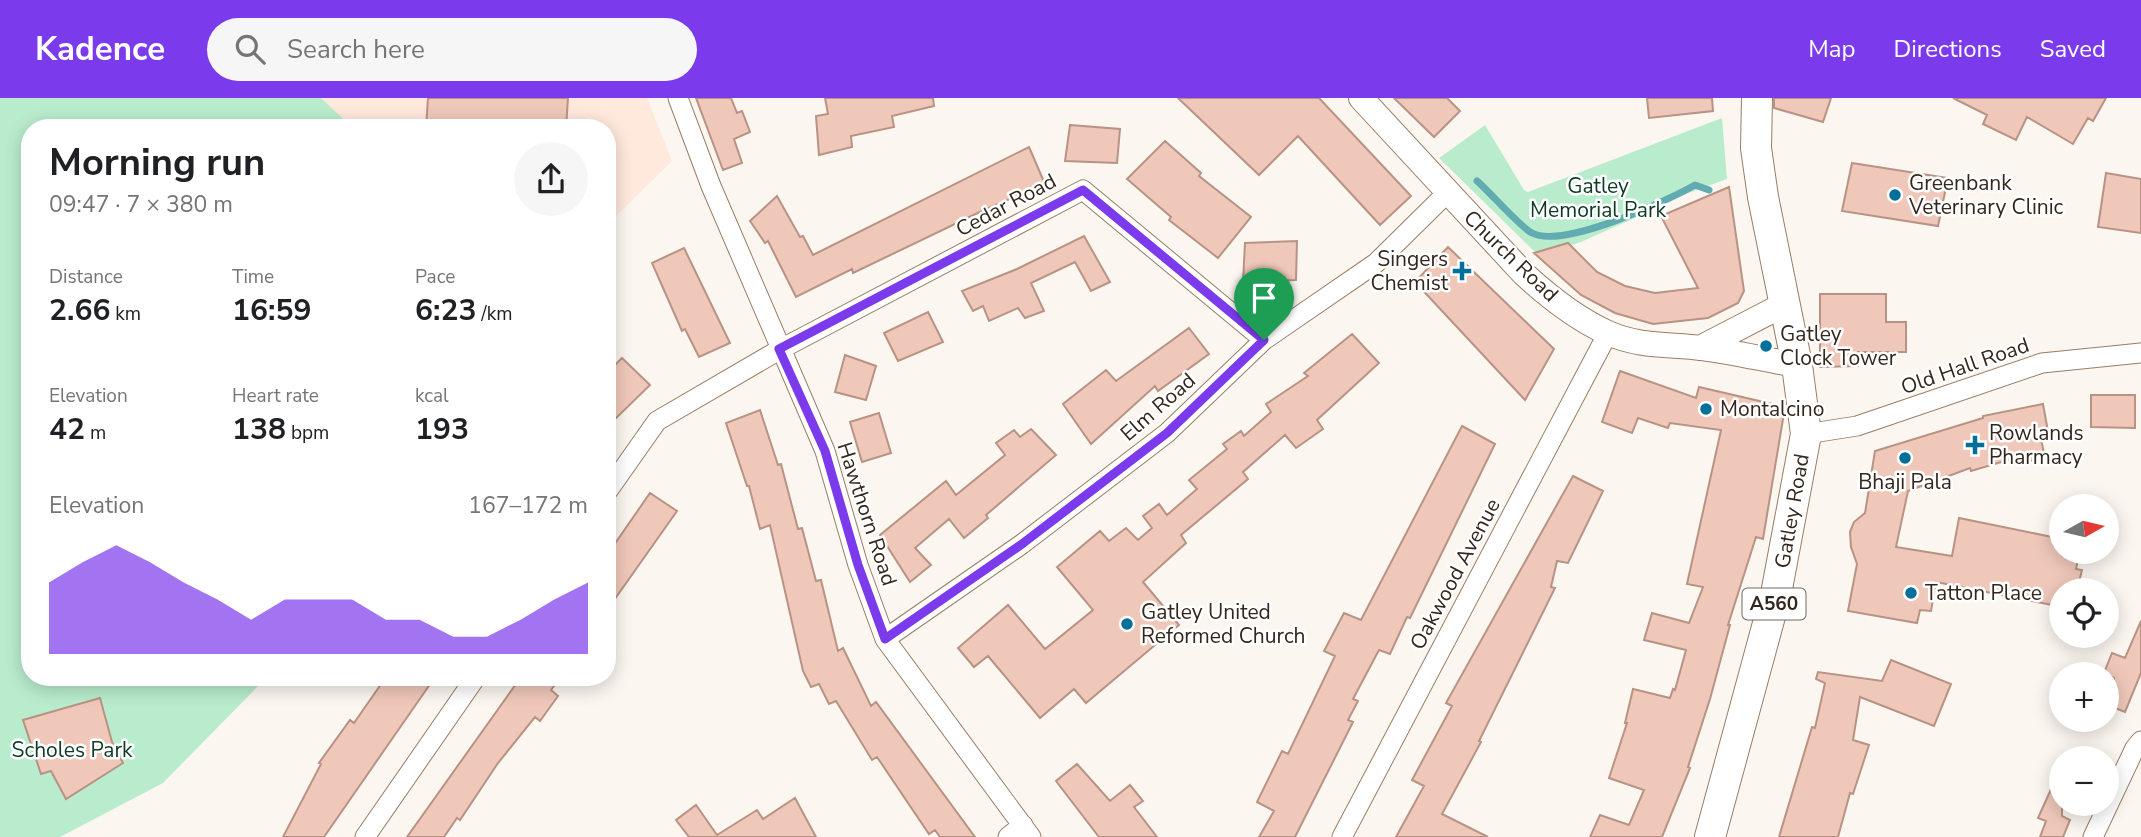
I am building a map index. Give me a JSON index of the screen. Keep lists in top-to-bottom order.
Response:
{
  "streets": {
    "main road": ["Gatley Road", "A560"],
    "street": [
      "Cedar Road",
      "Church Road",
      "Old Hall Road",
      "Elm Road",
      "Hawthorn Road",
      "Oakwood Avenue"
    ]
  },
  "crossings": [
    ["Cedar Road", "Elm Road"],
    ["Cedar Road", "Hawthorn Road"],
    ["Church Road", "Elm Road"],
    ["Church Road", "Gatley Road"],
    ["Church Road", "Oakwood Avenue"],
    ["Old Hall Road", "Gatley Road"],
    ["Elm Road", "Hawthorn Road"],
    ["Gatley Road", "A560"]
  ],
  "parks": ["Gatley Memorial Park", "Scholes Park"],
  "places": {
    "other": [
      "Greenbank Veterinary Clinic",
      "Gatley Clock Tower",
      "Montalcino",
      "Bhaji Pala",
      "Tatton Place",
      "Gatley United Reformed Church"
    ],
    "health": ["Singers Chemist", "Rowlands Pharmacy"]
  },
  "north": "right",
  "page": {
    "header": "Kadence",
    "search": "Search here",
    "nav": ["Map", "Directions", "Saved"],
    "heading": ["Morning run", "09:47 · 7 × 380 m"],
    "stats": [
      ["Distance", "2.66 km"],
      ["Time", "16:59"],
      ["Pace", "6:23 /km"],
      ["Elevation", "42 m"],
      ["Heart rate", "138 bpm"],
      ["kcal", "193"]
    ],
    "chart": ["Elevation", "167–172 m"],
    "map_buttons": ["+", "−"]
  }
}
